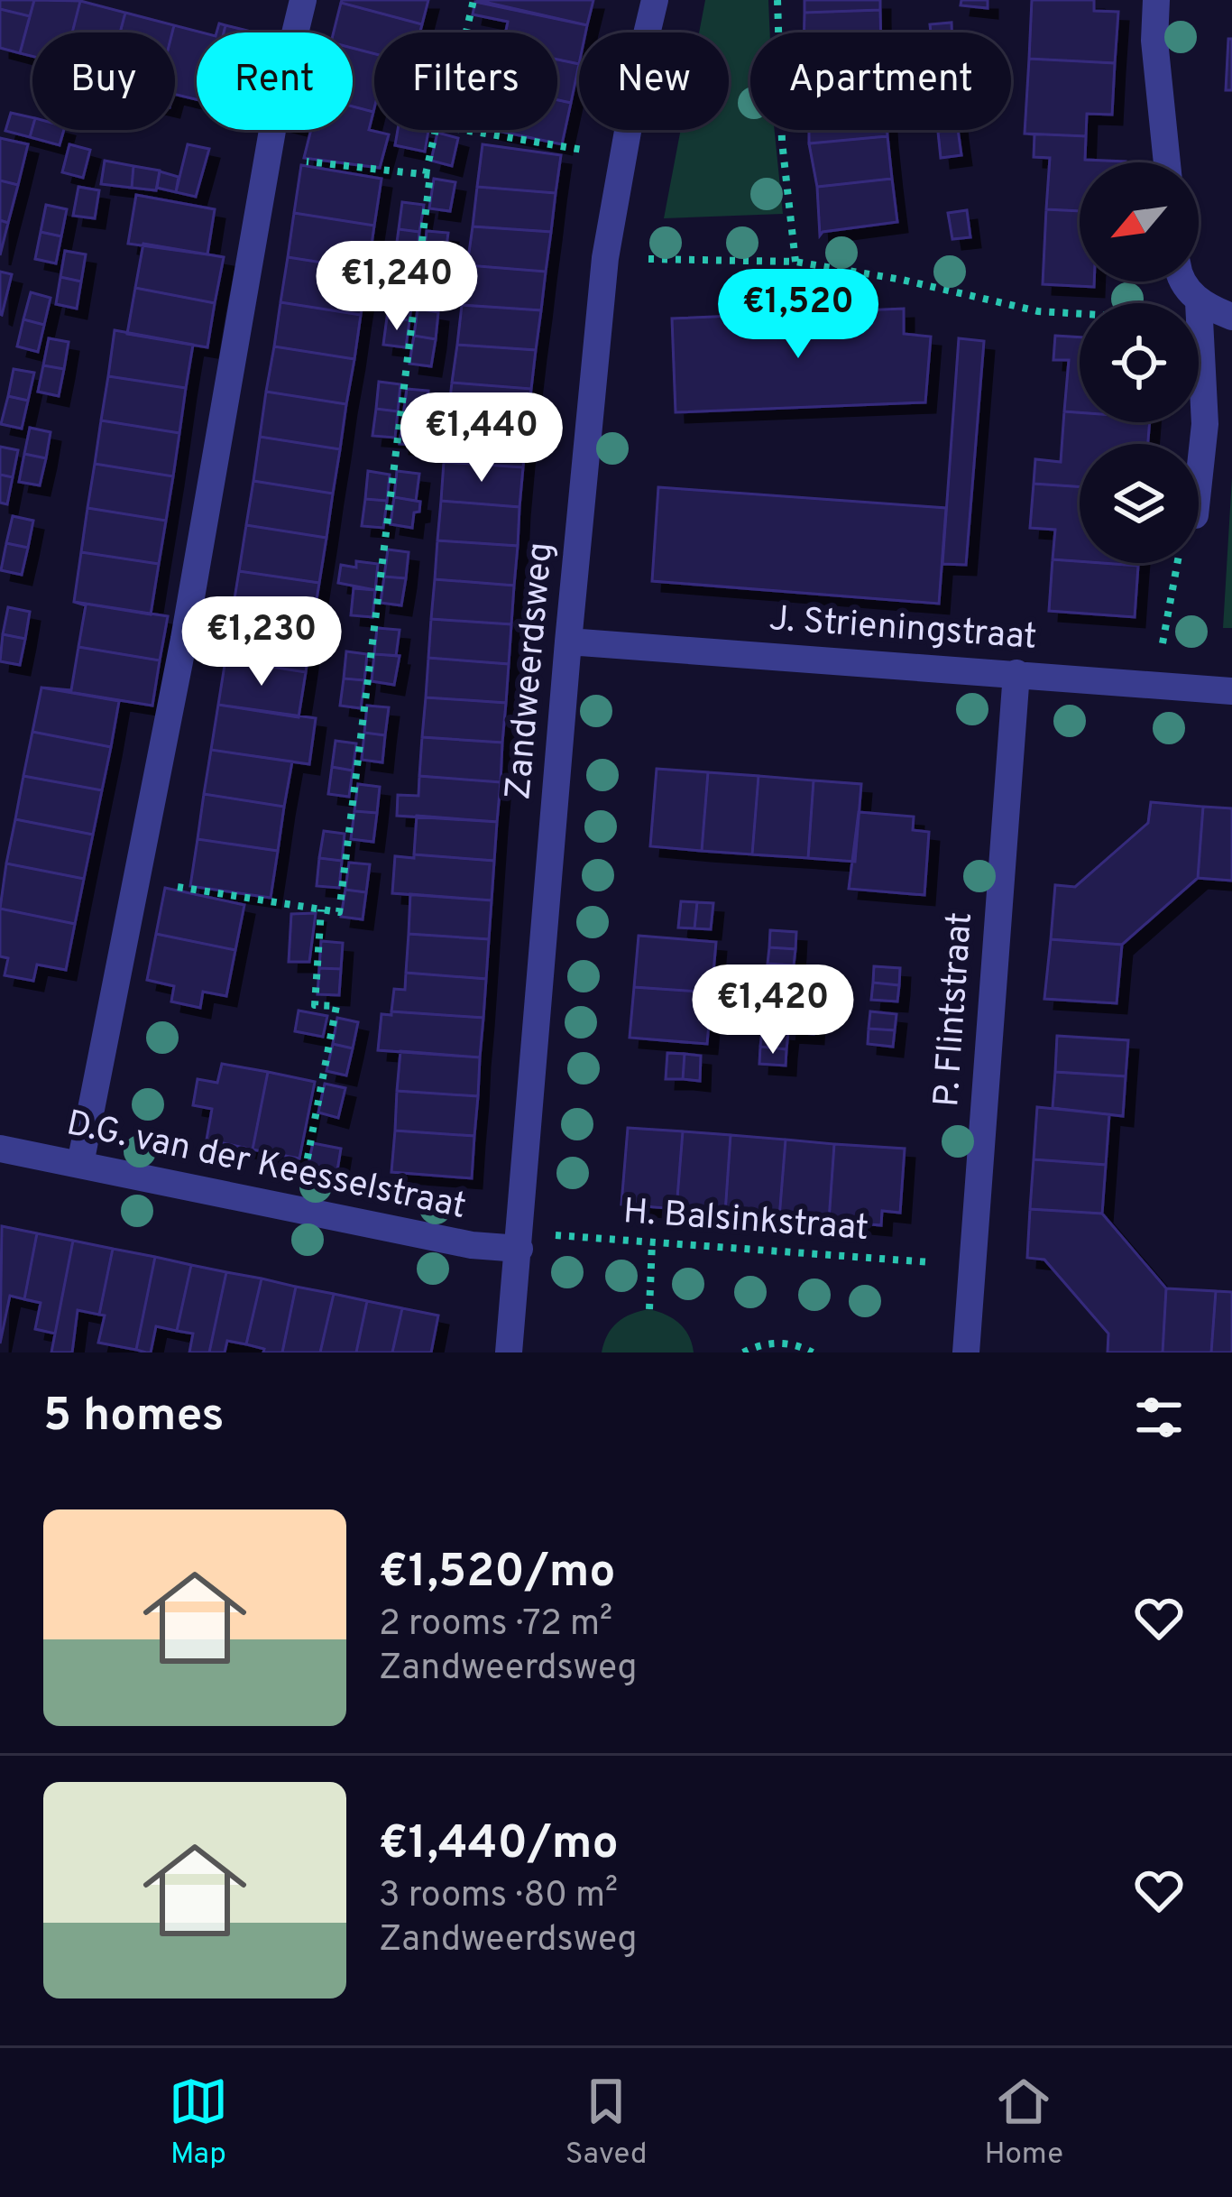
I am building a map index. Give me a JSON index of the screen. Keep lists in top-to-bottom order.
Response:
{
  "streets": {
    "street": [
      "J. Strieningstraat",
      "Zandweerdsweg",
      "P. Flintstraat",
      "D.G. van der Keesselstraat"
    ],
    "path": ["H. Balsinkstraat"]
  },
  "crossings": [
    ["J. Strieningstraat", "Zandweerdsweg"],
    ["J. Strieningstraat", "P. Flintstraat"],
    ["Zandweerdsweg", "D.G. van der Keesselstraat"],
    ["Zandweerdsweg", "H. Balsinkstraat"],
    ["P. Flintstraat", "H. Balsinkstraat"],
    ["D.G. van der Keesselstraat", "H. Balsinkstraat"]
  ],
  "north": "bottom left",
  "page": {
    "chip": [
      "Buy",
      "Rent",
      "Filters",
      "New",
      "Apartment"
    ],
    "price": [
      "€1,240",
      "€1,520",
      "€1,440",
      "€1,230",
      "€1,420"
    ],
    "heading": "5 homes",
    "list": [
      {
        "name": "€1,520/mo",
        "note": "2 rooms · 72 m² · Zandweerdsweg"
      },
      {
        "name": "€1,440/mo",
        "note": "3 rooms · 80 m² · Zandweerdsweg"
      }
    ],
    "tabs": ["Map", "Saved", "Home"]
  }
}
